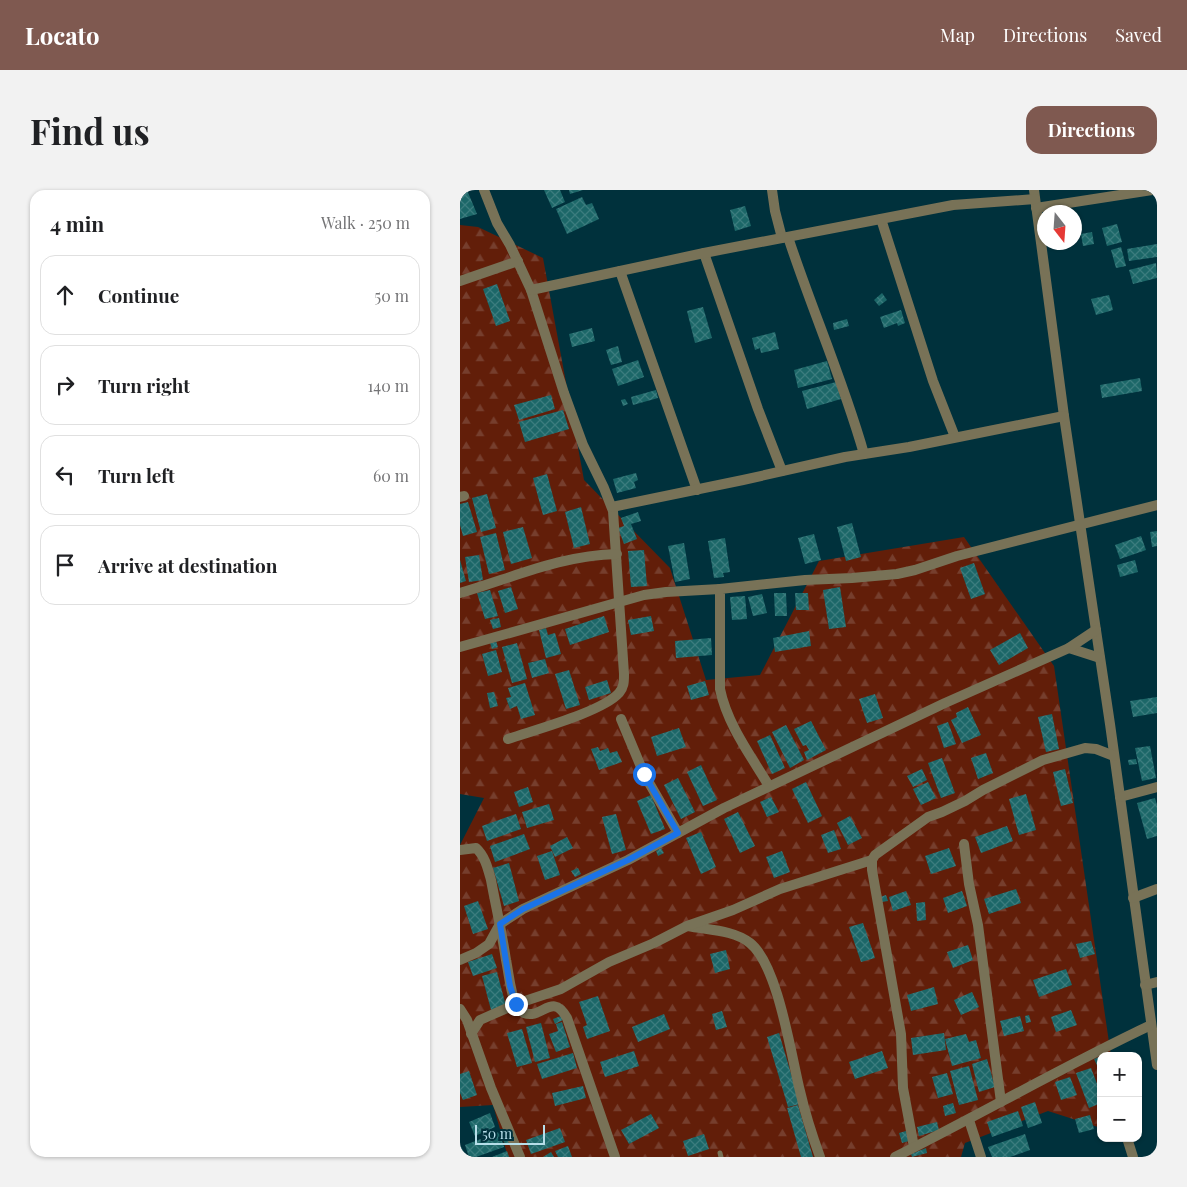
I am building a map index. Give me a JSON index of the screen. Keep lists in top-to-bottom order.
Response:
{
  "scale_bar": "50 m",
  "north": "bottom",
  "page": {
    "header": "Locato",
    "nav": ["Map", "Directions", "Saved"],
    "buttons": "Directions",
    "title": "Find us",
    "heading": ["4 min", "Walk · 250 m"],
    "list": [
      ["Continue", "50 m"],
      ["Turn right", "140 m"],
      ["Turn left", "60 m"],
      "Arrive at destination"
    ],
    "map_buttons": ["+", "−"],
    "scale": "50 m"
  }
}
